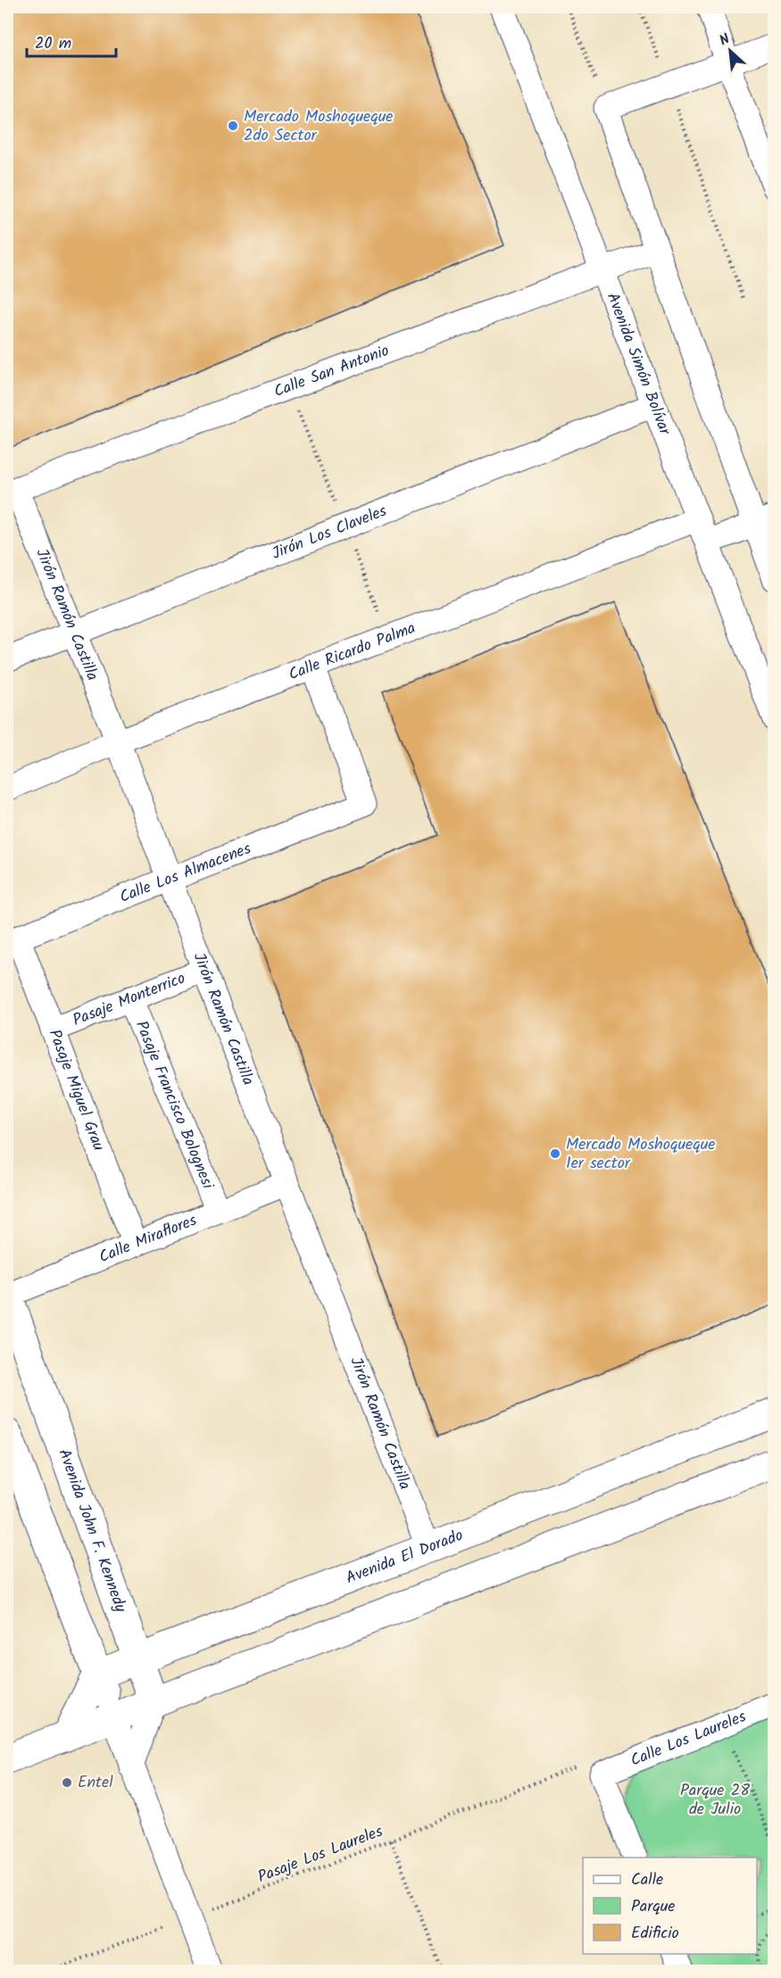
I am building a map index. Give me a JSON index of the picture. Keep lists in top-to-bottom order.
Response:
{
  "streets": {
    "street": [
      "Avenida Simón Bolívar",
      "Calle San Antonio",
      "Jirón Los Claveles",
      "Jirón Ramón Castilla",
      "Calle Ricardo Palma",
      "Calle Los Almacenes",
      "Pasaje Monterrico",
      "Pasaje Miguel Grau",
      "Pasaje Francisco Bolognesi",
      "Calle Miraflores",
      "Avenida John F. Kennedy",
      "Avenida El Dorado",
      "Calle Los Laureles"
    ],
    "path": ["Pasaje Los Laureles"]
  },
  "crossings": [
    ["Avenida Simón Bolívar", "Calle San Antonio"],
    ["Avenida Simón Bolívar", "Jirón Los Claveles"],
    ["Avenida Simón Bolívar", "Calle Ricardo Palma"],
    ["Calle San Antonio", "Jirón Ramón Castilla"],
    ["Jirón Los Claveles", "Jirón Ramón Castilla"],
    ["Jirón Ramón Castilla", "Calle Ricardo Palma"],
    ["Jirón Ramón Castilla", "Calle Los Almacenes"],
    ["Jirón Ramón Castilla", "Pasaje Monterrico"],
    ["Jirón Ramón Castilla", "Calle Miraflores"],
    ["Jirón Ramón Castilla", "Avenida El Dorado"],
    ["Calle Ricardo Palma", "Calle Los Almacenes"],
    ["Calle Los Almacenes", "Pasaje Miguel Grau"],
    ["Pasaje Monterrico", "Pasaje Miguel Grau"],
    ["Pasaje Monterrico", "Pasaje Francisco Bolognesi"],
    ["Pasaje Miguel Grau", "Calle Miraflores"],
    ["Pasaje Francisco Bolognesi", "Calle Miraflores"],
    ["Calle Miraflores", "Avenida John F. Kennedy"],
    ["Avenida John F. Kennedy", "Avenida El Dorado"],
    ["Calle Los Laureles", "Pasaje Los Laureles"]
  ],
  "parks": ["Parque 28 de Julio"],
  "places": ["Mercado Moshoqueque 2do Sector", "Mercado Moshoqueque 1er sector", "Entel"],
  "legend": ["Calle", "Parque", "Edificio"],
  "scale_bar": "20 m",
  "north": "top left"
}
